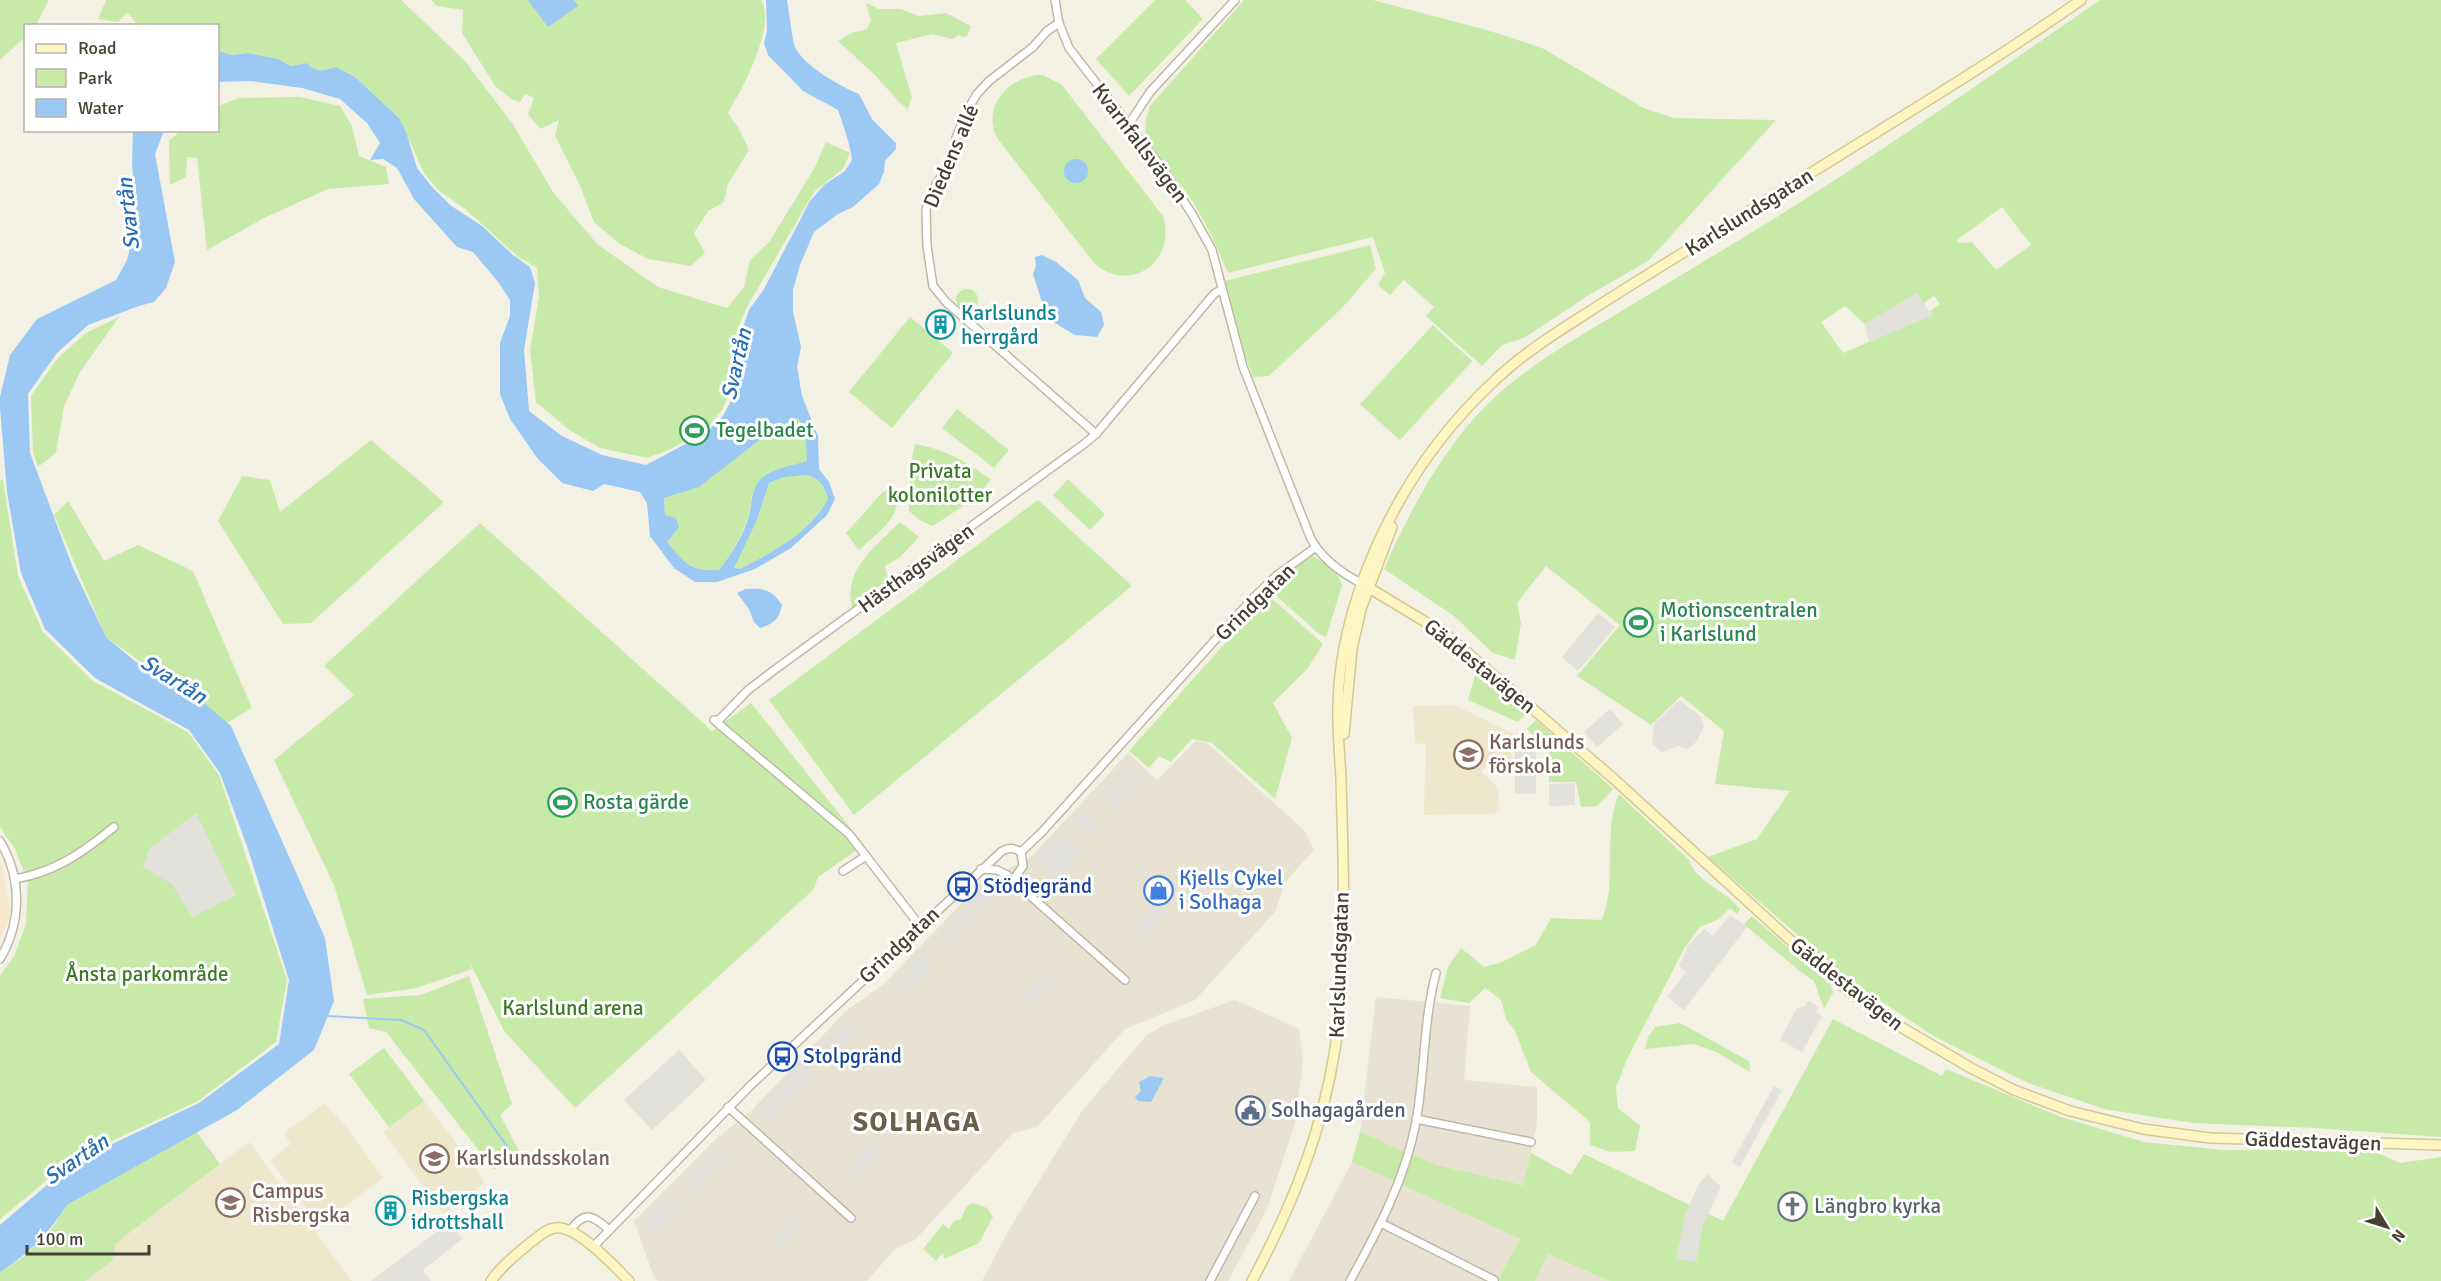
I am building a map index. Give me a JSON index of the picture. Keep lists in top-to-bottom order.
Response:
{
  "streets": {
    "main road": ["Karlslundsgatan", "Gäddestavägen"],
    "street": [
      "Kvarnfallsvägen",
      "Diedens allé",
      "Hästhagsvägen",
      "Grindgatan"
    ]
  },
  "crossings": [
    ["Kvarnfallsvägen", "Diedens allé"],
    ["Kvarnfallsvägen", "Karlslundsgatan"],
    ["Kvarnfallsvägen", "Hästhagsvägen"],
    ["Kvarnfallsvägen", "Grindgatan"],
    ["Kvarnfallsvägen", "Gäddestavägen"],
    ["Diedens allé", "Hästhagsvägen"],
    ["Karlslundsgatan", "Gäddestavägen"]
  ],
  "districts": ["SOLHAGA"],
  "water": ["Svartån"],
  "parks": ["Privata kolonilotter", "Ånsta parkområde", "Karlslund arena"],
  "places": {
    "building": ["Karlslunds herrgård", "Risbergska idrottshall"],
    "sports": ["Tegelbadet", "Motionscentralen i Karlslund", "Rosta gärde"],
    "school or university": ["Karlslunds förskola", "Karlslundsskolan", "Campus Risbergska"],
    "bus stop": ["Stödjegränd", "Stolpgränd"],
    "shop": ["Kjells Cykel i Solhaga"],
    "public building": ["Solhagagården"],
    "church": ["Längbro kyrka"]
  },
  "legend": ["Road", "Park", "Water"],
  "scale_bar": "100 m",
  "north": "bottom right"
}
